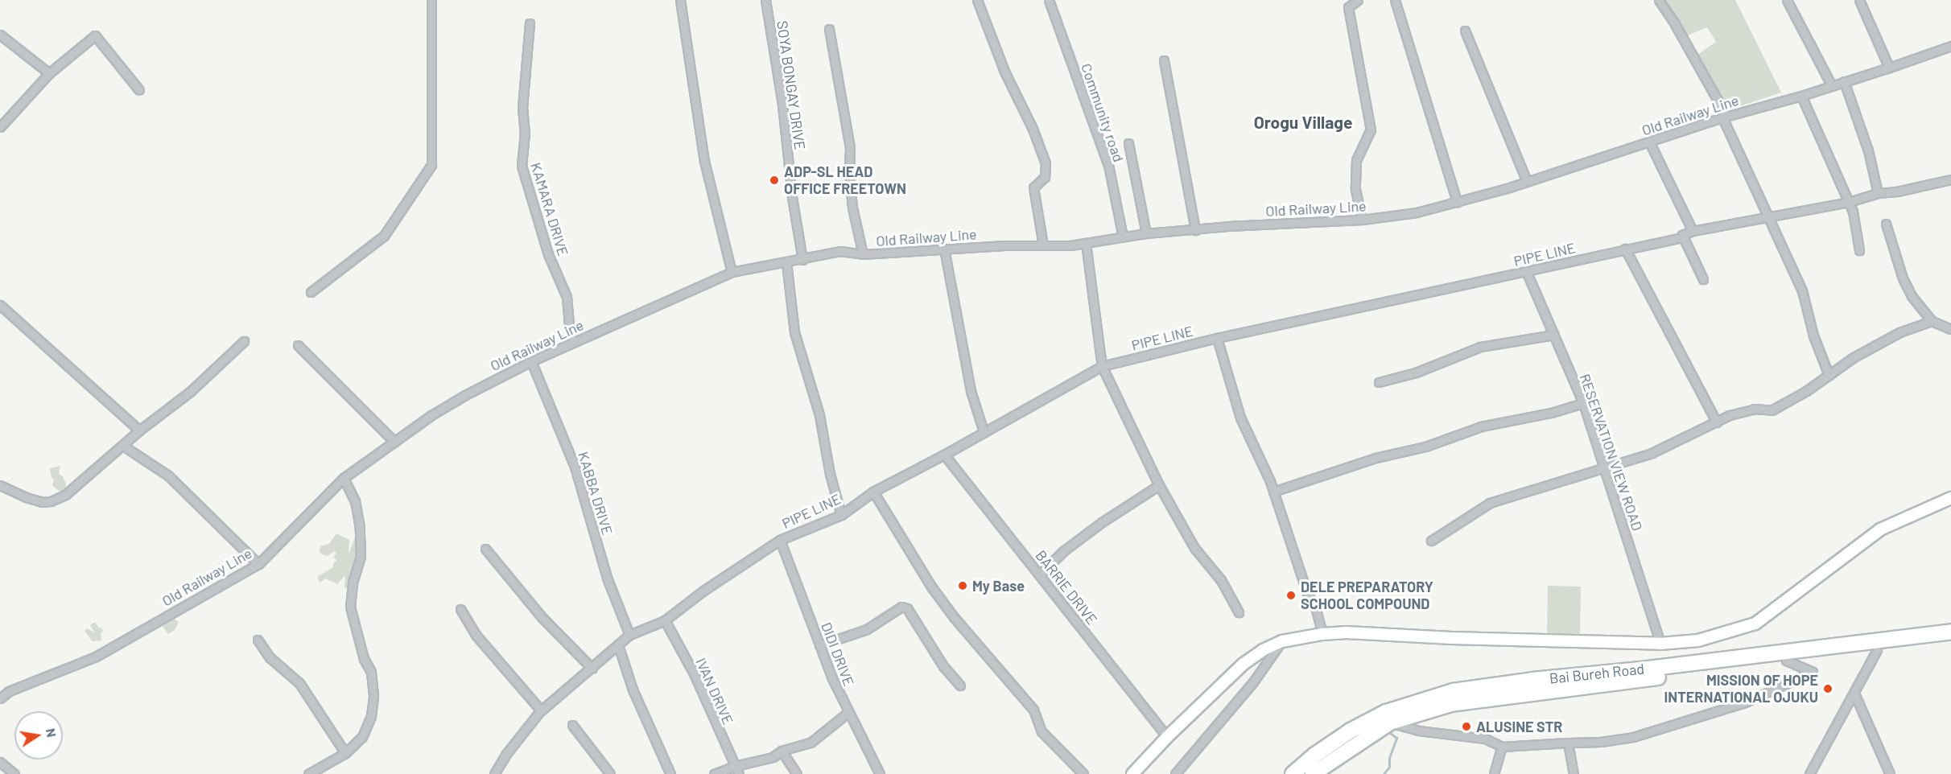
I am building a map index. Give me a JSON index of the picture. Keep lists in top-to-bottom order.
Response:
{
  "streets": {
    "highway": ["Bai Bureh Road"],
    "street": [
      "SOYA BONGAY DRIVE",
      "Community road",
      "Old Railway Line",
      "KAMARA DRIVE",
      "PIPE LINE",
      "RESERVATION VIEW ROAD",
      "KABBA DRIVE",
      "BARRIE DRIVE",
      "DIDI DRIVE",
      "IVAN DRIVE"
    ]
  },
  "crossings": [
    ["SOYA BONGAY DRIVE", "Old Railway Line"],
    ["Community road", "Old Railway Line"],
    ["Old Railway Line", "KAMARA DRIVE"],
    ["Old Railway Line", "KABBA DRIVE"],
    ["PIPE LINE", "RESERVATION VIEW ROAD"],
    ["PIPE LINE", "KABBA DRIVE"],
    ["PIPE LINE", "BARRIE DRIVE"],
    ["PIPE LINE", "DIDI DRIVE"],
    ["PIPE LINE", "IVAN DRIVE"]
  ],
  "districts": ["Orogu Village"],
  "places": [
    "ADP-SL HEAD OFFICE FREETOWN",
    "My Base",
    "DELE PREPARATORY SCHOOL COMPOUND",
    "MISSION OF HOPE INTERNATIONAL OJUKU",
    "ALUSINE STR"
  ],
  "north": "right"
}
